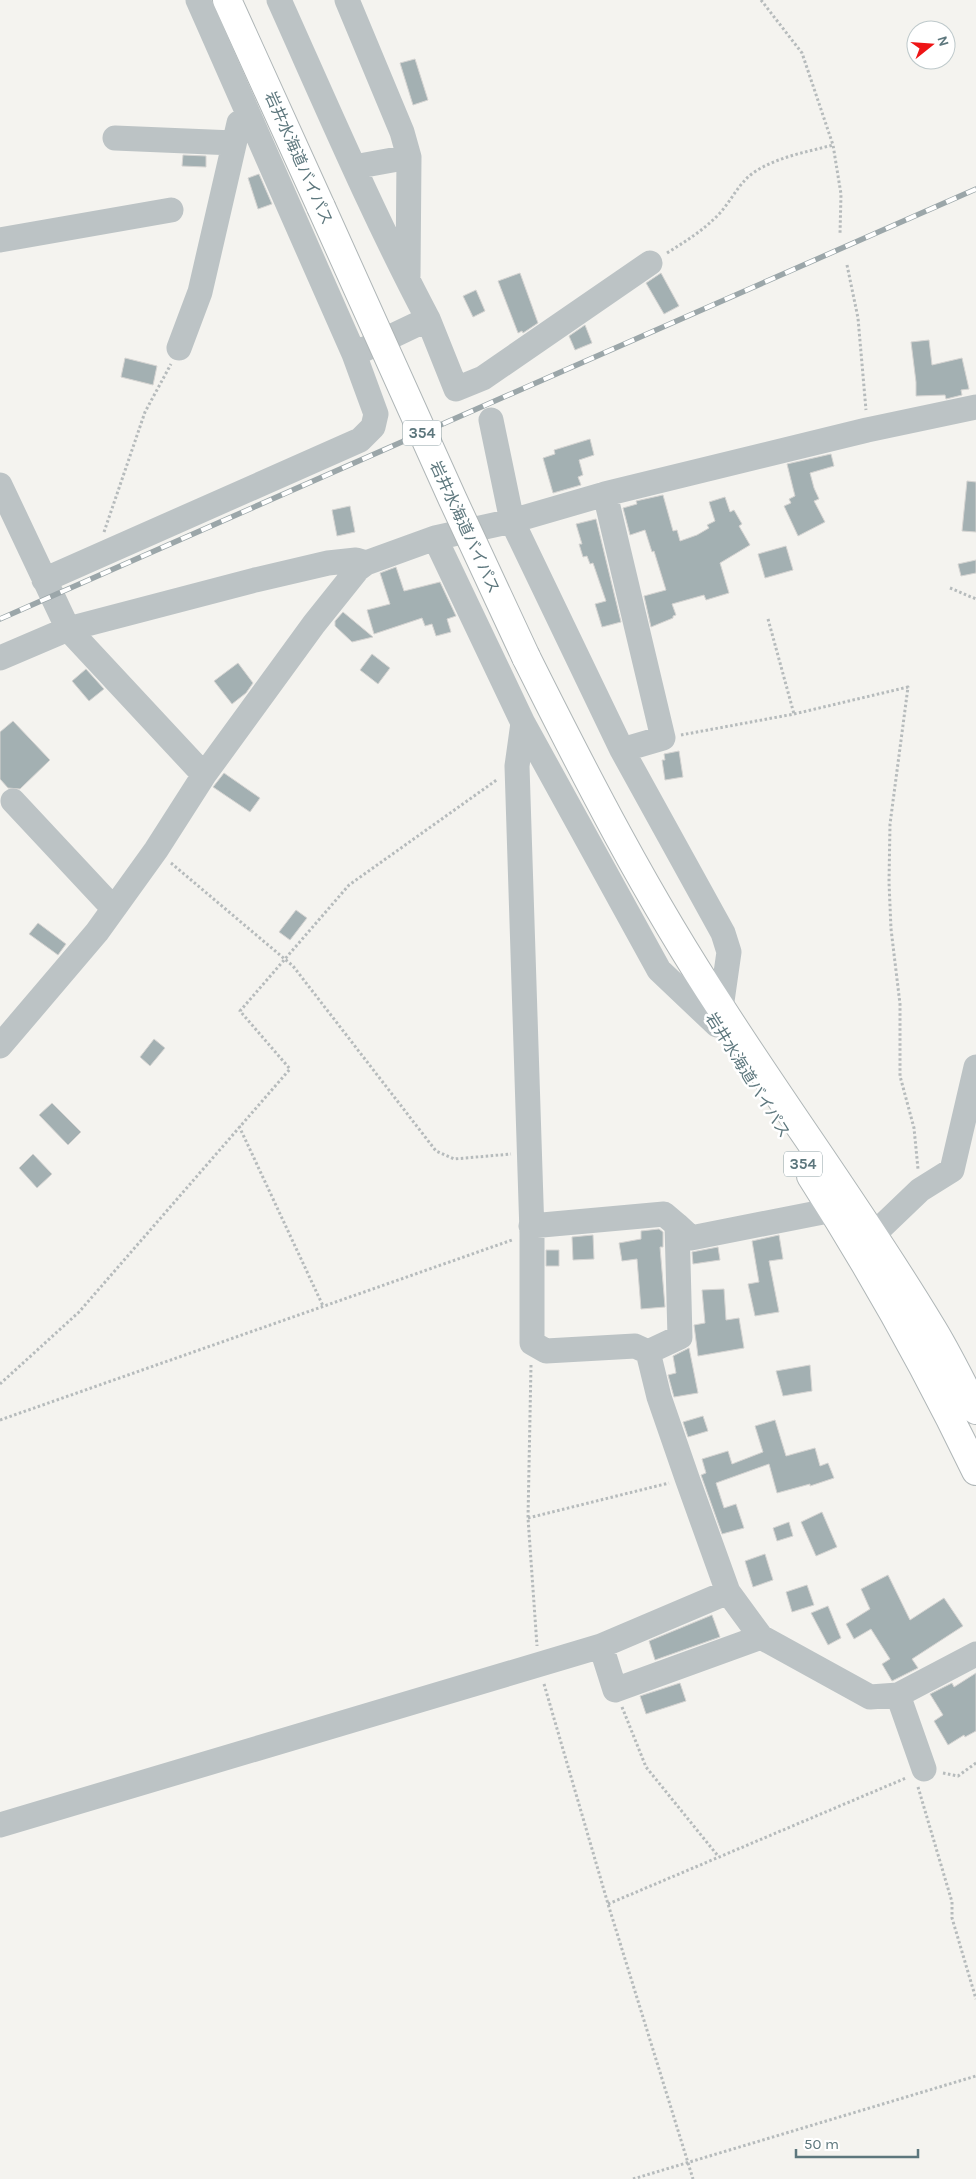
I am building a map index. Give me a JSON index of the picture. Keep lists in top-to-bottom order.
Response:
{
  "streets": {
    "highway": ["岩井水海道バイパス", "354"]
  },
  "scale_bar": "50 m",
  "north": "right"
}
